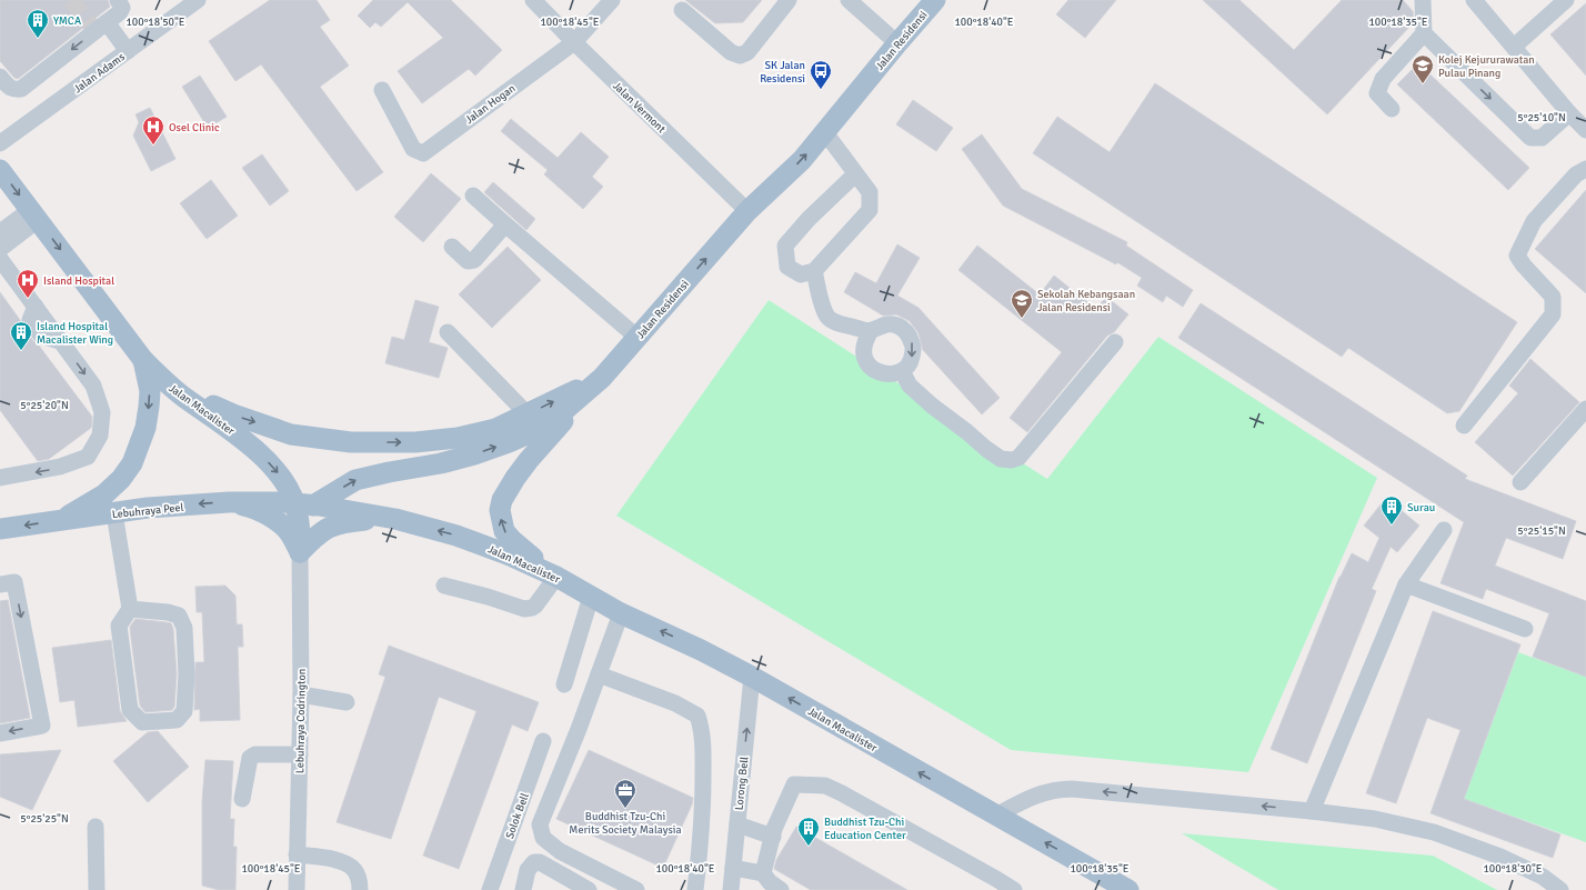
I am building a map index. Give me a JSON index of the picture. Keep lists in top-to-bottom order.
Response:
{
  "streets": {
    "main road": [
      "Jalan Residensi",
      "Jalan Macalister",
      "Lebuhraya Peel",
      "Lebuhraya Codrington"
    ],
    "street": [
      "Jalan Adams",
      "Jalan Hogan",
      "Jalan Vermont",
      "Lorong Bell",
      "Solok Bell"
    ]
  },
  "crossings": [
    ["Jalan Residensi", "Jalan Vermont"],
    ["Jalan Residensi", "Jalan Macalister"],
    ["Jalan Residensi", "Lebuhraya Peel"],
    ["Jalan Residensi", "Lebuhraya Codrington"],
    ["Jalan Hogan", "Jalan Vermont"],
    ["Jalan Macalister", "Lebuhraya Peel"],
    ["Jalan Macalister", "Lebuhraya Codrington"],
    ["Jalan Macalister", "Lorong Bell"],
    ["Lebuhraya Peel", "Lebuhraya Codrington"]
  ],
  "one_way": ["Jalan Residensi", "Lorong Bell"],
  "places": {
    "building": [
      "YMCA",
      "Island Hospital Macalister Wing",
      "Surau",
      "Buddhist Tzu-Chi Education Center"
    ],
    "school or university": ["Kolej Kejururawatan Pulau Pinang", "Sekolah Kebangsaan Jalan Residensi"],
    "bus stop": ["SK Jalan Residensi"],
    "hospital": ["Osel Clinic", "Island Hospital"],
    "office": ["Buddhist Tzu-Chi Merits Society Malaysia"]
  },
  "coordinates": [
    "100°18'50\"E",
    "100°18'45\"E",
    "100°18'40\"E",
    "100°18'35\"E",
    "5°25'10\"N",
    "5°25'20\"N",
    "5°25'15\"N",
    "5°25'25\"N",
    "100°18'30\"E"
  ]
}
